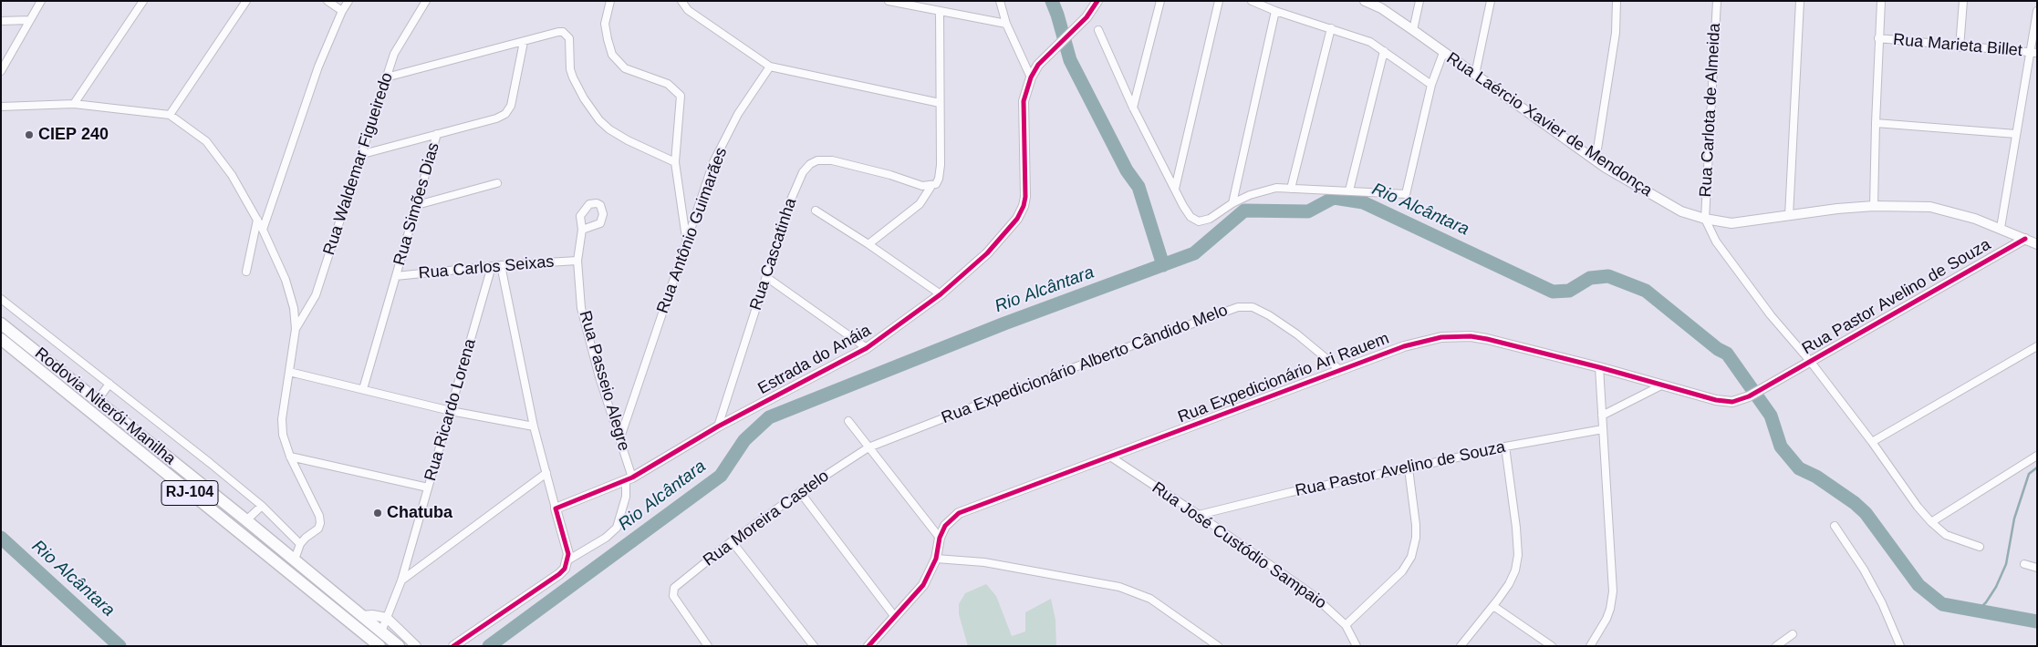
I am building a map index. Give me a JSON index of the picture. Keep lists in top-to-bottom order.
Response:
{
  "streets": {
    "highway": ["Rodovia Niterói-Manilha", "RJ-104"],
    "street": [
      "Rua Marieta Billet",
      "Rua Carlota de Almeida",
      "Rua Laércio Xavier de Mendonça",
      "Rua Waldemar Figueiredo",
      "Rua Simões Dias",
      "Rua Antônio Guimarães",
      "Rua Cascatinha",
      "Rua Carlos Seixas",
      "Rua Pastor Avelino de Souza",
      "Estrada do Anáia",
      "Rua Expedicionário Alberto Cândido Melo",
      "Rua Expedicionário Ari Rauem",
      "Rua Passeio Alegre",
      "Rua Ricardo Lorena",
      "Rua Moreira Castelo",
      "Rua José Custódio Sampaio"
    ]
  },
  "crossings": [
    ["Rua Carlota de Almeida", "Rua Laércio Xavier de Mendonça"],
    ["Rua Laércio Xavier de Mendonça", "Rua Pastor Avelino de Souza"],
    ["Rua Simões Dias", "Rua Carlos Seixas"],
    ["Rua Antônio Guimarães", "Rua Passeio Alegre"],
    ["Rua Cascatinha", "Estrada do Anáia"],
    ["Rua Carlos Seixas", "Rua Passeio Alegre"],
    ["Rua Carlos Seixas", "Rua Ricardo Lorena"],
    ["Rua Pastor Avelino de Souza", "Rua Expedicionário Ari Rauem"],
    ["Rua Pastor Avelino de Souza", "Rua José Custódio Sampaio"],
    ["Estrada do Anáia", "Rua Passeio Alegre"],
    ["Rua Expedicionário Alberto Cândido Melo", "Rua Expedicionário Ari Rauem"],
    ["Rua Expedicionário Alberto Cândido Melo", "Rua Moreira Castelo"],
    ["Rua Expedicionário Ari Rauem", "Rua José Custódio Sampaio"],
    ["Rodovia Niterói-Manilha", "Rua Ricardo Lorena"]
  ],
  "water": ["Rio Alcântara"],
  "places": ["CIEP 240", "Chatuba"]
}
